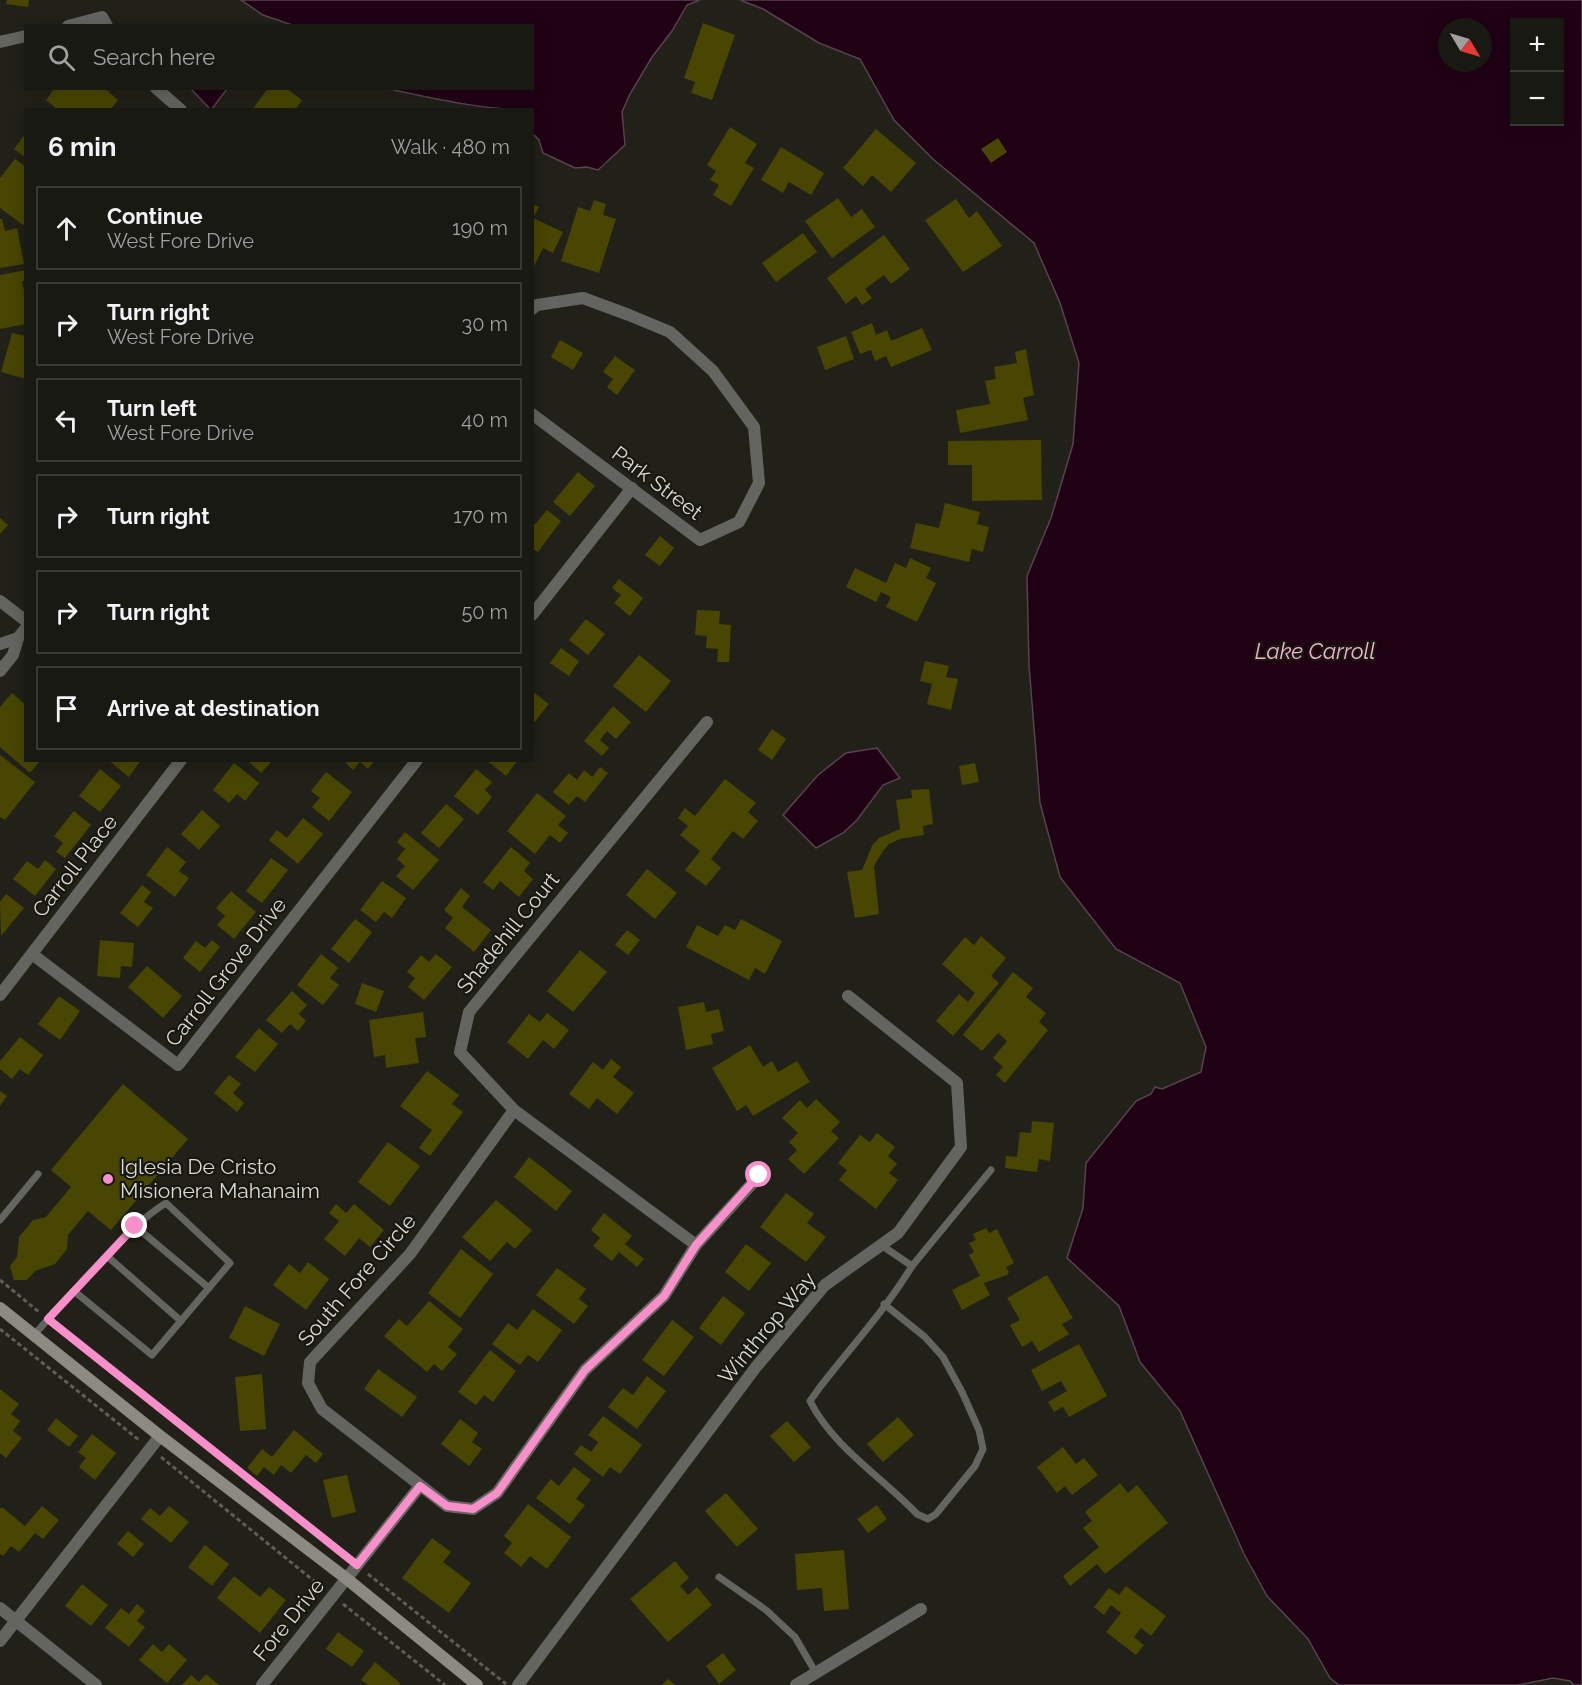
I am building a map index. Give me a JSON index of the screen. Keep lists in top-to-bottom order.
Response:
{
  "streets": {
    "street": [
      "Park Street",
      "Carroll Place",
      "Shadehill Court",
      "Carroll Grove Drive",
      "South Fore Circle",
      "Winthrop Way",
      "Fore Drive"
    ]
  },
  "crossings": [
    ["Carroll Place", "Carroll Grove Drive"],
    ["Shadehill Court", "South Fore Circle"],
    ["South Fore Circle", "Fore Drive"]
  ],
  "water": ["Lake Carroll"],
  "places": ["Iglesia De Cristo Misionera Mahanaim"],
  "north": "bottom right",
  "page": {
    "map_buttons": ["+", "−"],
    "search": "Search here",
    "heading": ["6 min", "Walk · 480 m"],
    "list": [
      ["Continue", "West Fore Drive", "190 m"],
      ["Turn right", "West Fore Drive", "30 m"],
      ["Turn left", "West Fore Drive", "40 m"],
      ["Turn right", "170 m"],
      ["Turn right", "50 m"],
      "Arrive at destination"
    ]
  }
}
